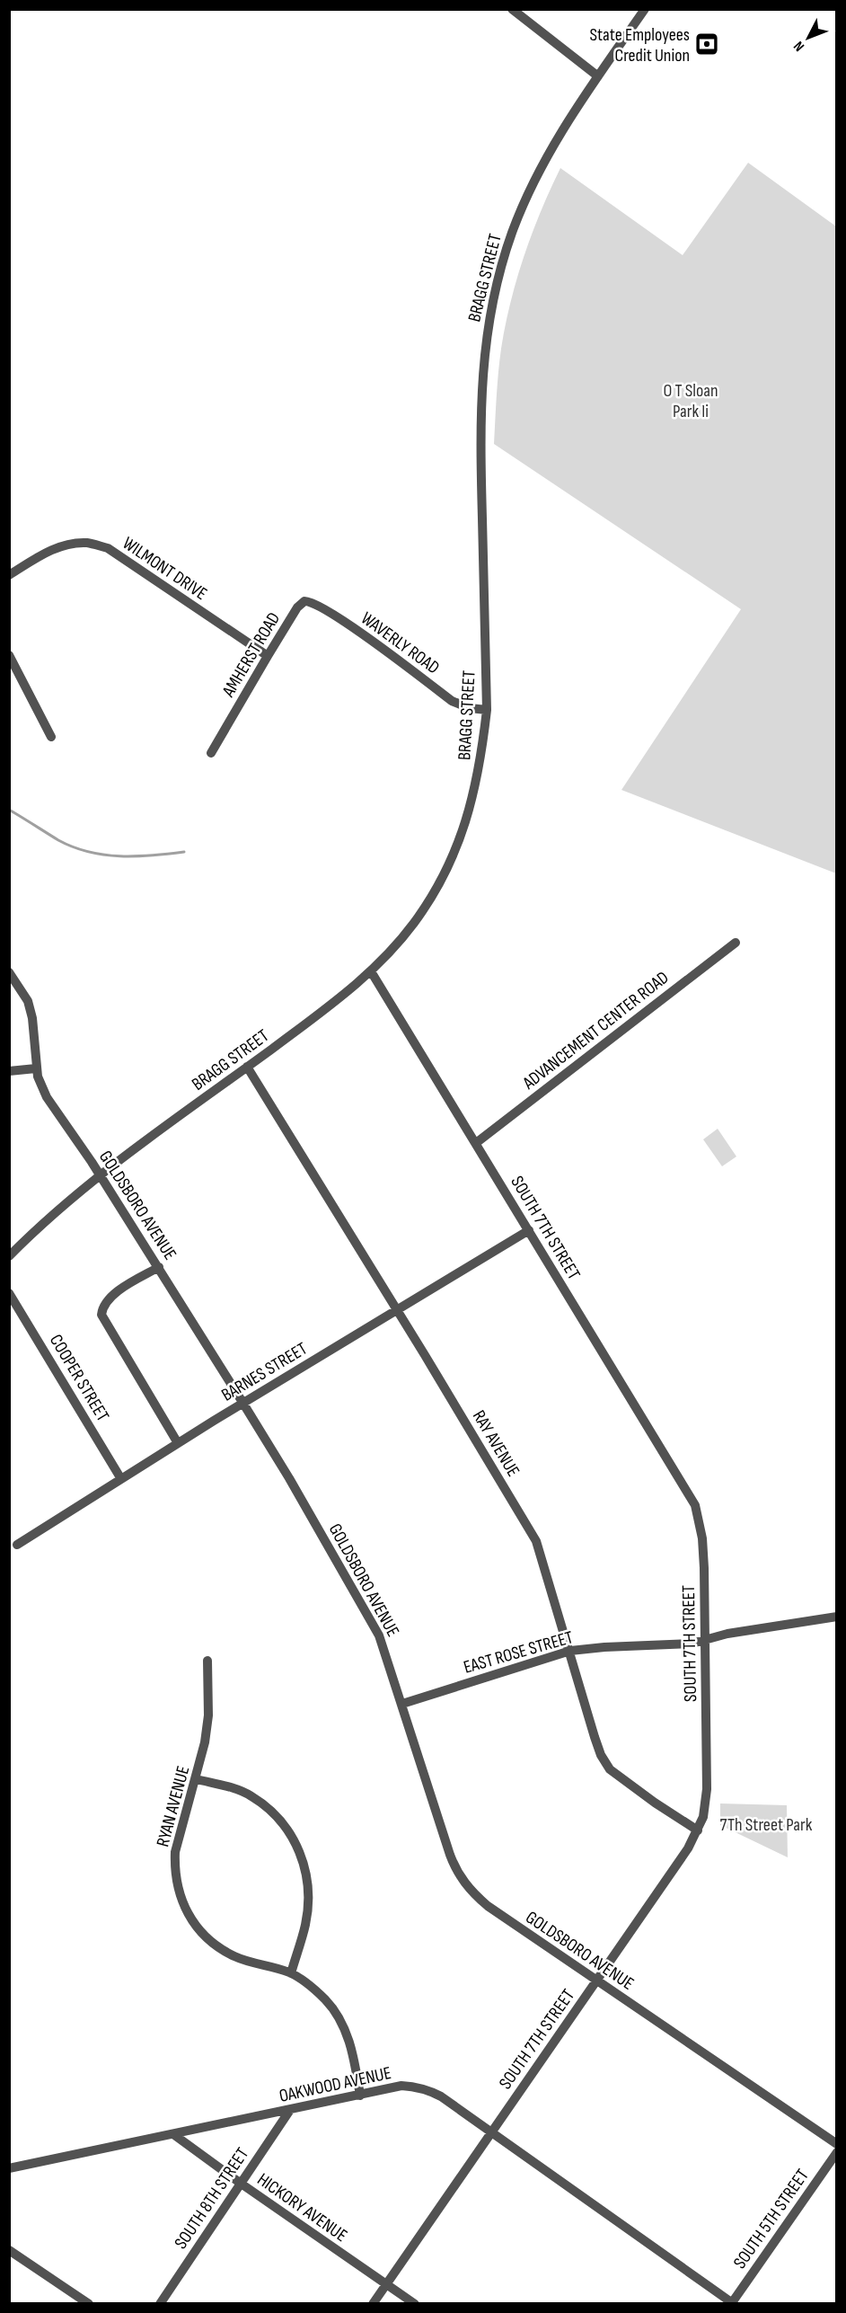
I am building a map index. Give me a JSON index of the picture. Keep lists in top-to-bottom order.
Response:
{
  "streets": {
    "street": [
      "BRAGG STREET",
      "WILMONT DRIVE",
      "WAVERLY ROAD",
      "AMHERST ROAD",
      "ADVANCEMENT CENTER ROAD",
      "GOLDSBORO AVENUE",
      "SOUTH 7TH STREET",
      "BARNES STREET",
      "COOPER STREET",
      "RAY AVENUE",
      "EAST ROSE STREET",
      "RYAN AVENUE",
      "OAKWOOD AVENUE",
      "SOUTH 8TH STREET",
      "HICKORY AVENUE",
      "SOUTH 5TH STREET"
    ]
  },
  "crossings": [
    ["BRAGG STREET", "WAVERLY ROAD"],
    ["BRAGG STREET", "GOLDSBORO AVENUE"],
    ["BRAGG STREET", "SOUTH 7TH STREET"],
    ["BRAGG STREET", "RAY AVENUE"],
    ["WILMONT DRIVE", "AMHERST ROAD"],
    ["WAVERLY ROAD", "AMHERST ROAD"],
    ["ADVANCEMENT CENTER ROAD", "SOUTH 7TH STREET"],
    ["GOLDSBORO AVENUE", "SOUTH 7TH STREET"],
    ["GOLDSBORO AVENUE", "BARNES STREET"],
    ["GOLDSBORO AVENUE", "EAST ROSE STREET"],
    ["SOUTH 7TH STREET", "BARNES STREET"],
    ["SOUTH 7TH STREET", "RAY AVENUE"],
    ["SOUTH 7TH STREET", "EAST ROSE STREET"],
    ["SOUTH 7TH STREET", "OAKWOOD AVENUE"],
    ["SOUTH 7TH STREET", "HICKORY AVENUE"],
    ["BARNES STREET", "COOPER STREET"],
    ["BARNES STREET", "RAY AVENUE"],
    ["RAY AVENUE", "EAST ROSE STREET"],
    ["RYAN AVENUE", "OAKWOOD AVENUE"],
    ["OAKWOOD AVENUE", "SOUTH 8TH STREET"],
    ["OAKWOOD AVENUE", "HICKORY AVENUE"],
    ["OAKWOOD AVENUE", "SOUTH 5TH STREET"],
    ["SOUTH 8TH STREET", "HICKORY AVENUE"]
  ],
  "parks": ["O T Sloan Park Ii", "7Th Street Park"],
  "places": {
    "bank": ["State Employees Credit Union"]
  },
  "north": "bottom left"
}
